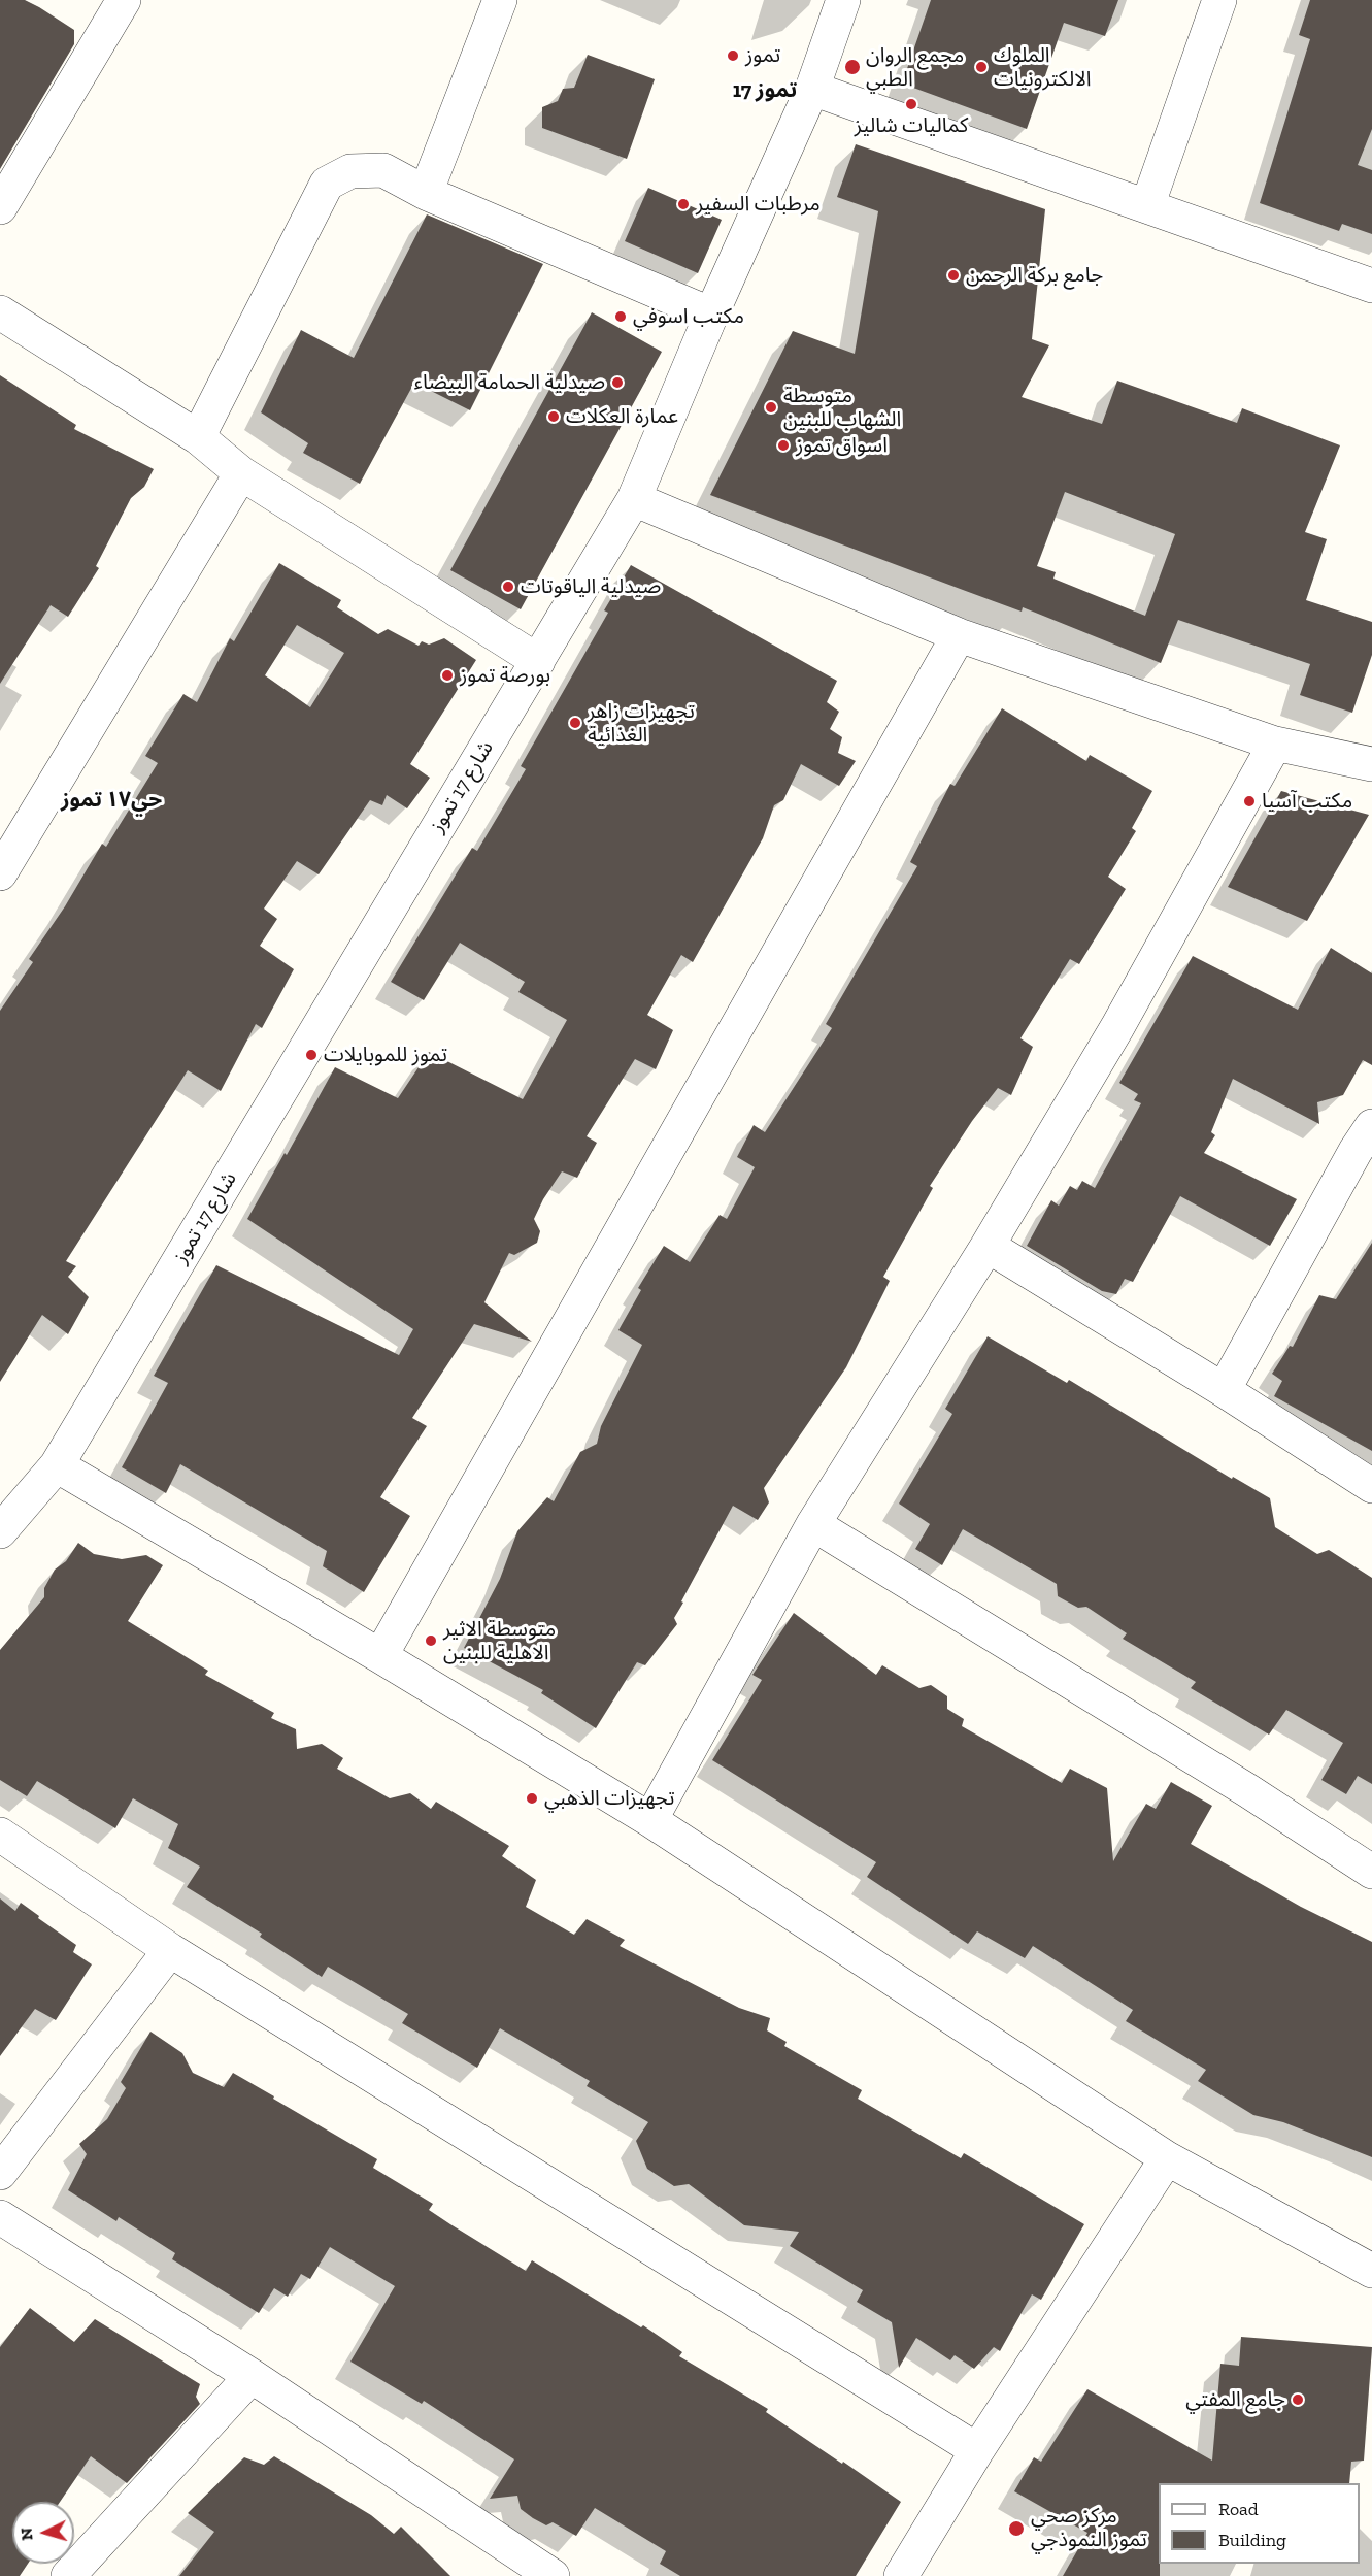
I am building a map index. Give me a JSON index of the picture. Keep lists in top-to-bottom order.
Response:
{
  "streets": {
    "street": ["شارع 17 تموز"]
  },
  "districts": ["17 تموز", "حي۱۷ تموز"],
  "places": [
    "تموز",
    "مجمع الروان الطبي",
    "الملوك الالكترونيات",
    "كماليات شاليز",
    "مرطبات السفير",
    "جامع بركة الرحمن",
    "مكتب اسوفي",
    "صيدلية الحمامة البيضاء",
    "متوسطة الشهاب للبنين",
    "عمارة العكلات",
    "اسواق تموز",
    "صيدلية الياقوتات",
    "بورصة تموز",
    "تجهيزات زاهر الغذائية",
    "مكتب آسيا",
    "تموز للموبايلات",
    "متوسطة الاثير الاهلية للبنين",
    "تجهيزات الذهبي",
    "جامع المفتي",
    "مركز صحي تموز النموذجي"
  ],
  "legend": ["Road", "Building"],
  "north": "left"
}
